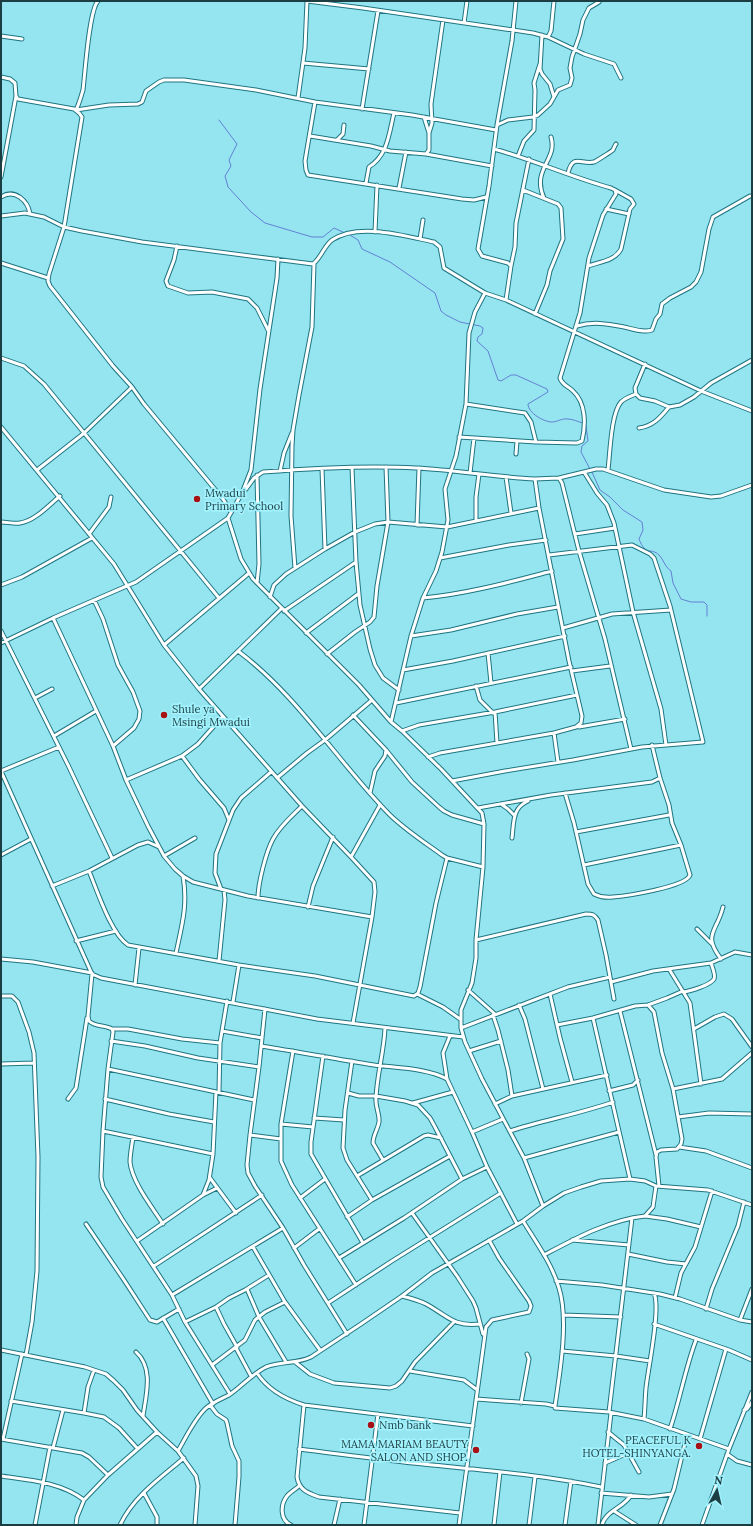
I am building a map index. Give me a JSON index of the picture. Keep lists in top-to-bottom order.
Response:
{
  "places": [
    "Mwadui Primary School",
    "Shule ya Msingi Mwadui",
    "Nmb bank",
    "PEACEFUL K HOTEL-SHINYANGA.",
    "MAMA MARIAM BEAUTY SALON AND SHOP."
  ],
  "north": "top"
}
